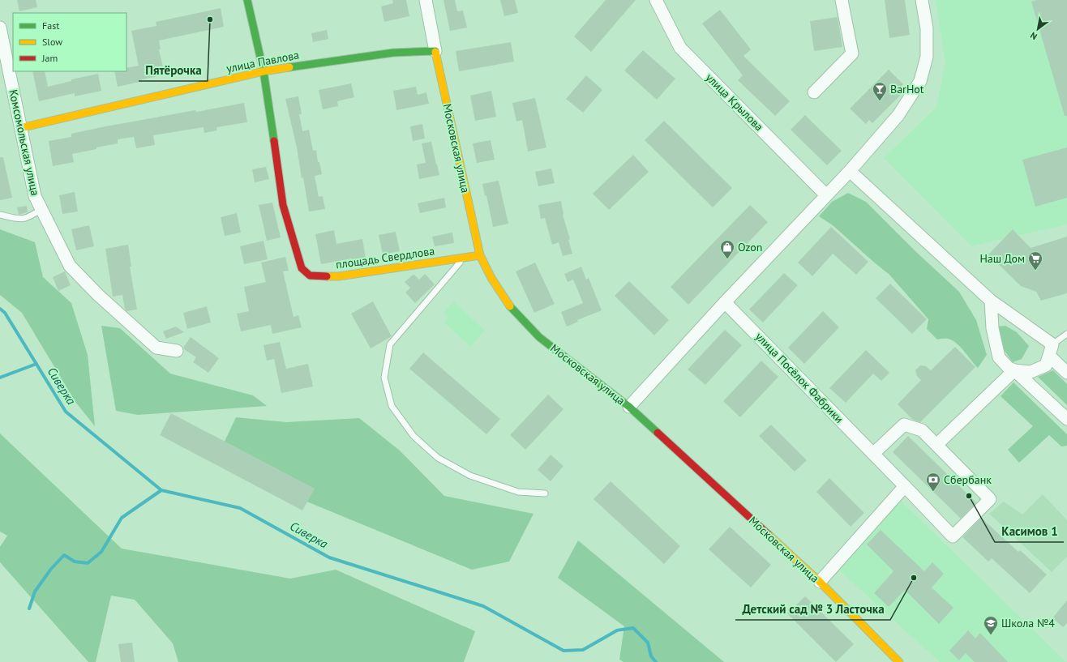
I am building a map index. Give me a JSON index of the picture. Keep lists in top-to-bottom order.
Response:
{
  "streets": {
    "main road": ["улица Павлова", "Московская улица", "площадь Свердлова"],
    "street": ["улица Крылова", "Комсомольская улица", "улица Посёлок Фабрики"]
  },
  "crossings": [
    ["улица Павлова", "Комсомольская улица"],
    ["улица Павлова", "Московская улица"],
    ["улица Павлова", "площадь Свердлова"],
    ["Московская улица", "площадь Свердлова"]
  ],
  "water": ["Сиверка"],
  "places": {
    "other": ["Пятёрочка", "Касимов 1", "Детский сад № 3 Ласточка"],
    "bar": ["BarHot"],
    "shop": ["Ozon"],
    "supermarket": ["Наш Дом"],
    "bank": ["Сбербанк"],
    "school or university": ["Школа №4"]
  },
  "legend": ["Fast", "Slow", "Jam"],
  "north": "bottom left"
}
